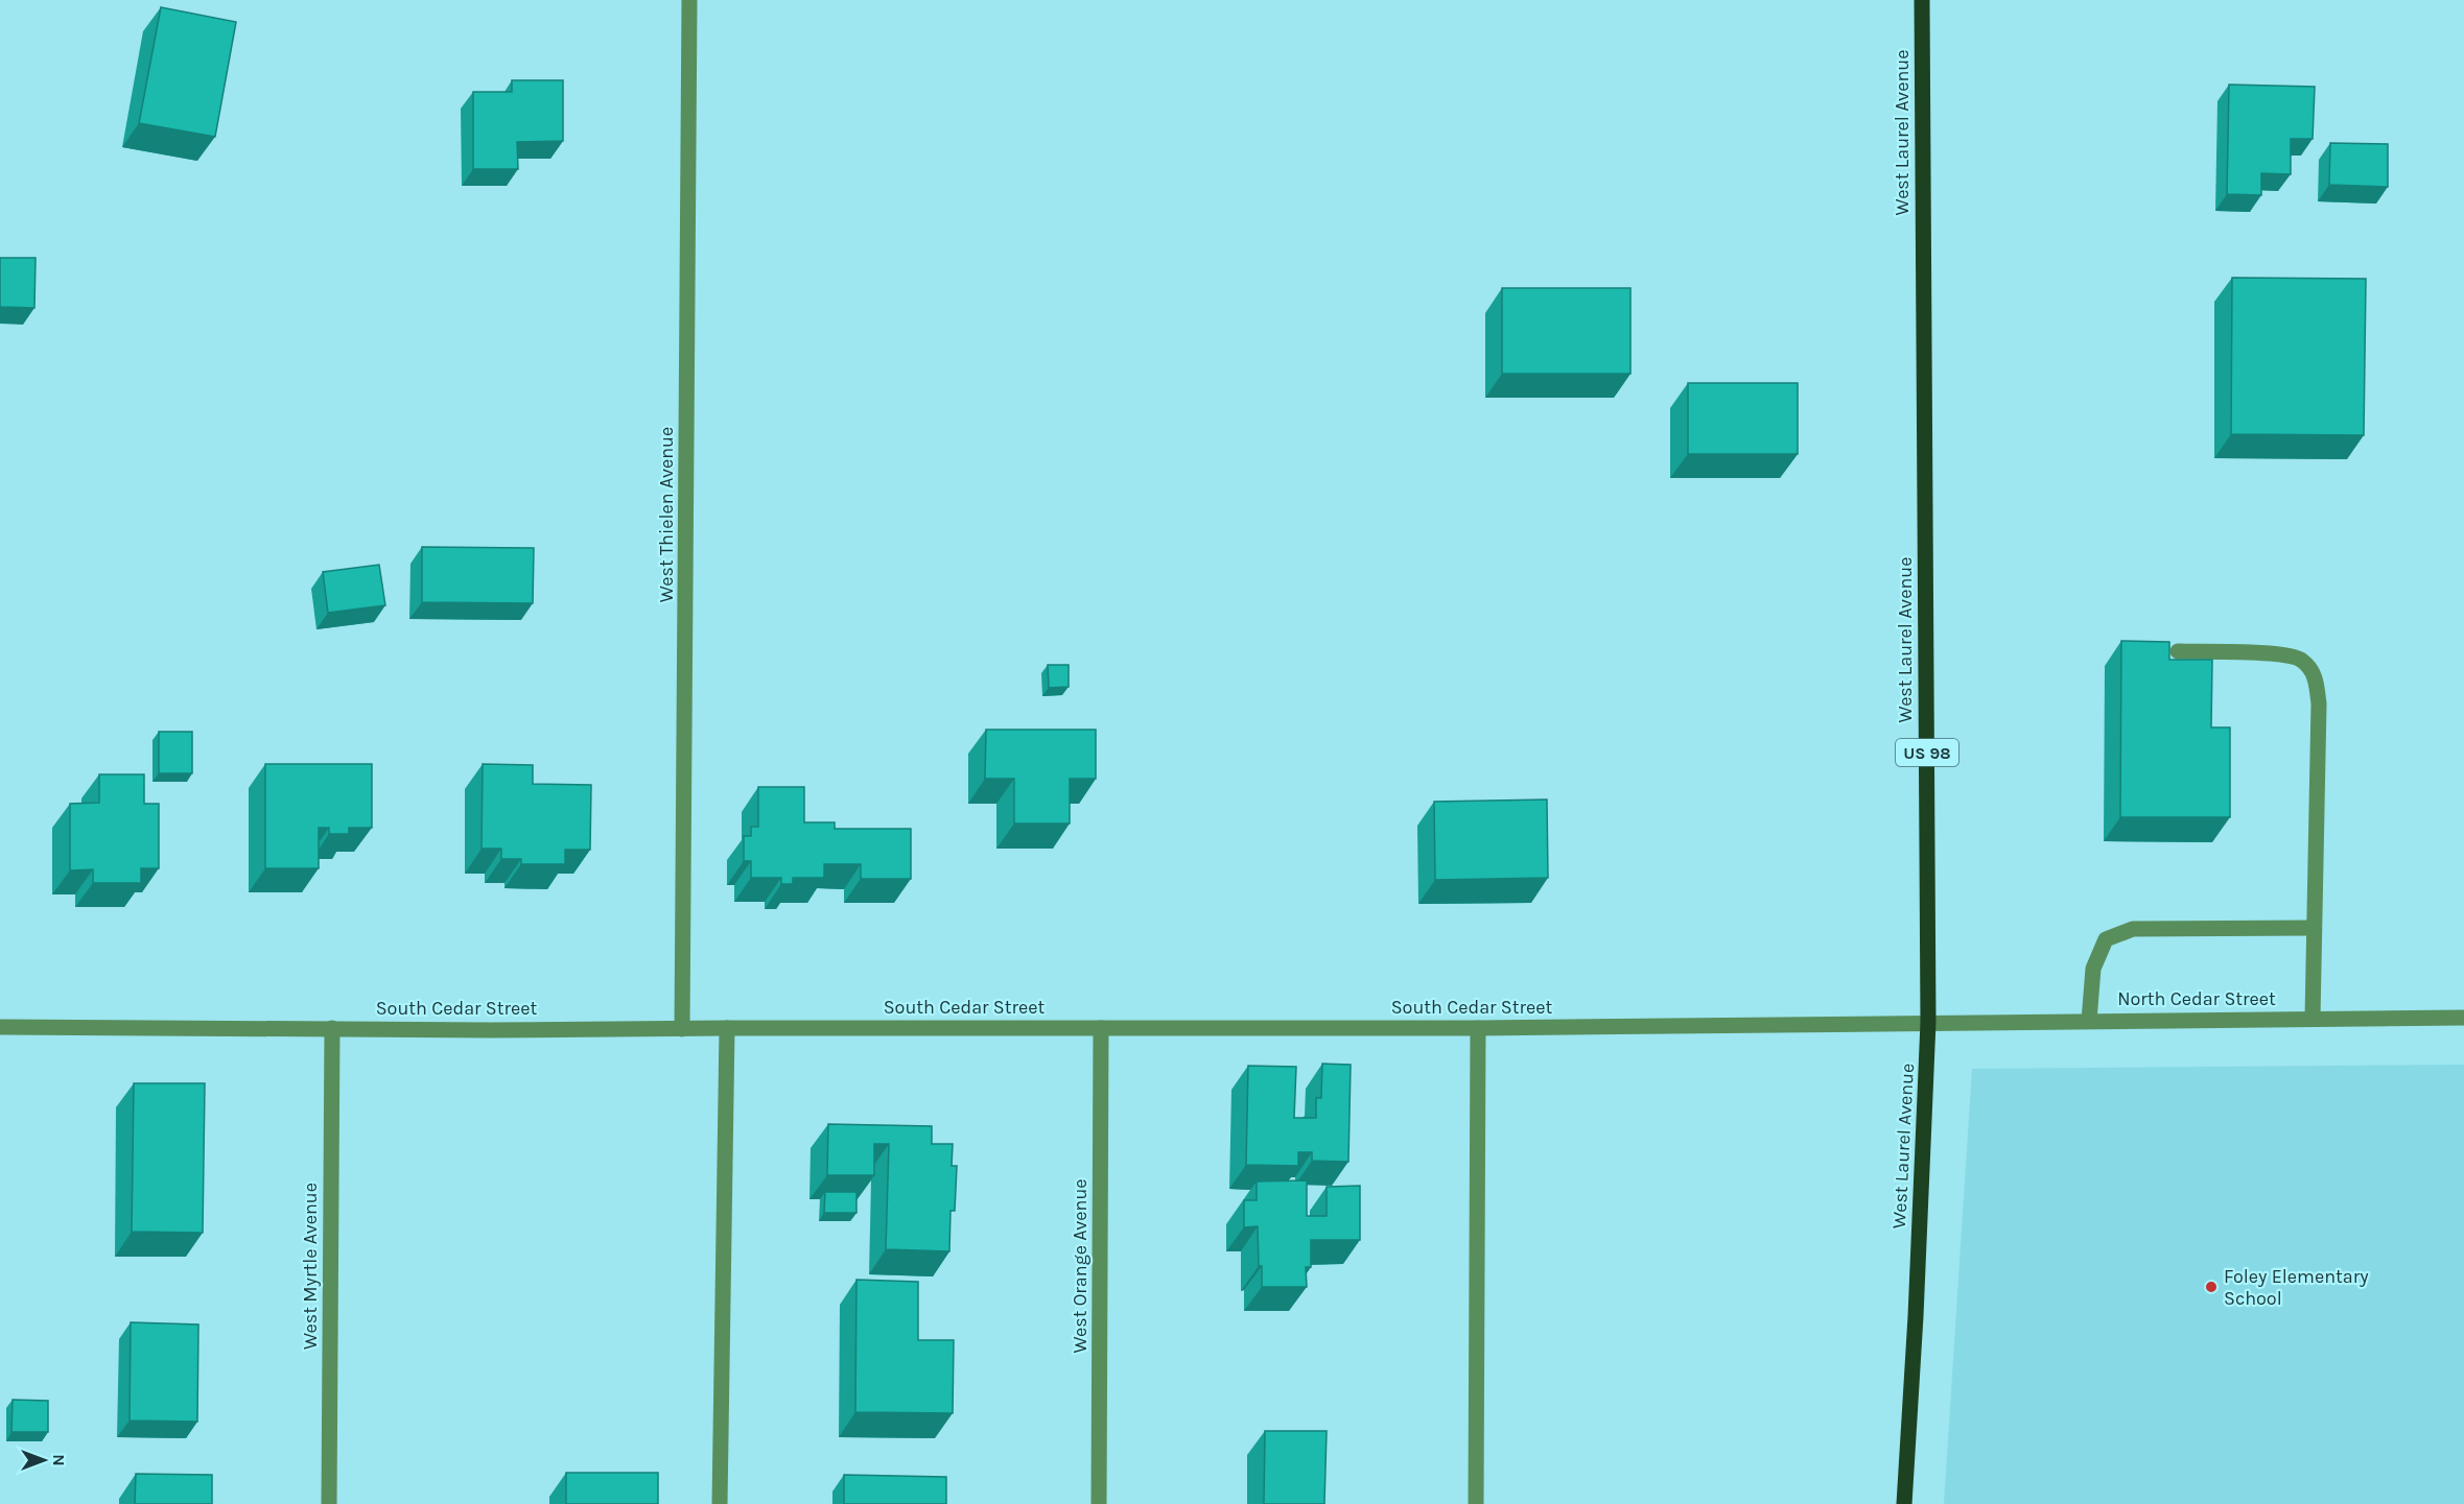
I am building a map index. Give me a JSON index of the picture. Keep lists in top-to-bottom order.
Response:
{
  "streets": {
    "main road": ["West Laurel Avenue", "US 98"],
    "street": [
      "West Thielen Avenue",
      "North Cedar Street",
      "South Cedar Street",
      "West Myrtle Avenue",
      "West Orange Avenue"
    ]
  },
  "crossings": [
    ["West Laurel Avenue", "North Cedar Street"],
    ["West Laurel Avenue", "South Cedar Street"],
    ["West Thielen Avenue", "South Cedar Street"],
    ["North Cedar Street", "South Cedar Street"],
    ["South Cedar Street", "West Myrtle Avenue"],
    ["South Cedar Street", "West Orange Avenue"]
  ],
  "places": ["Foley Elementary School"],
  "north": "right"
}
